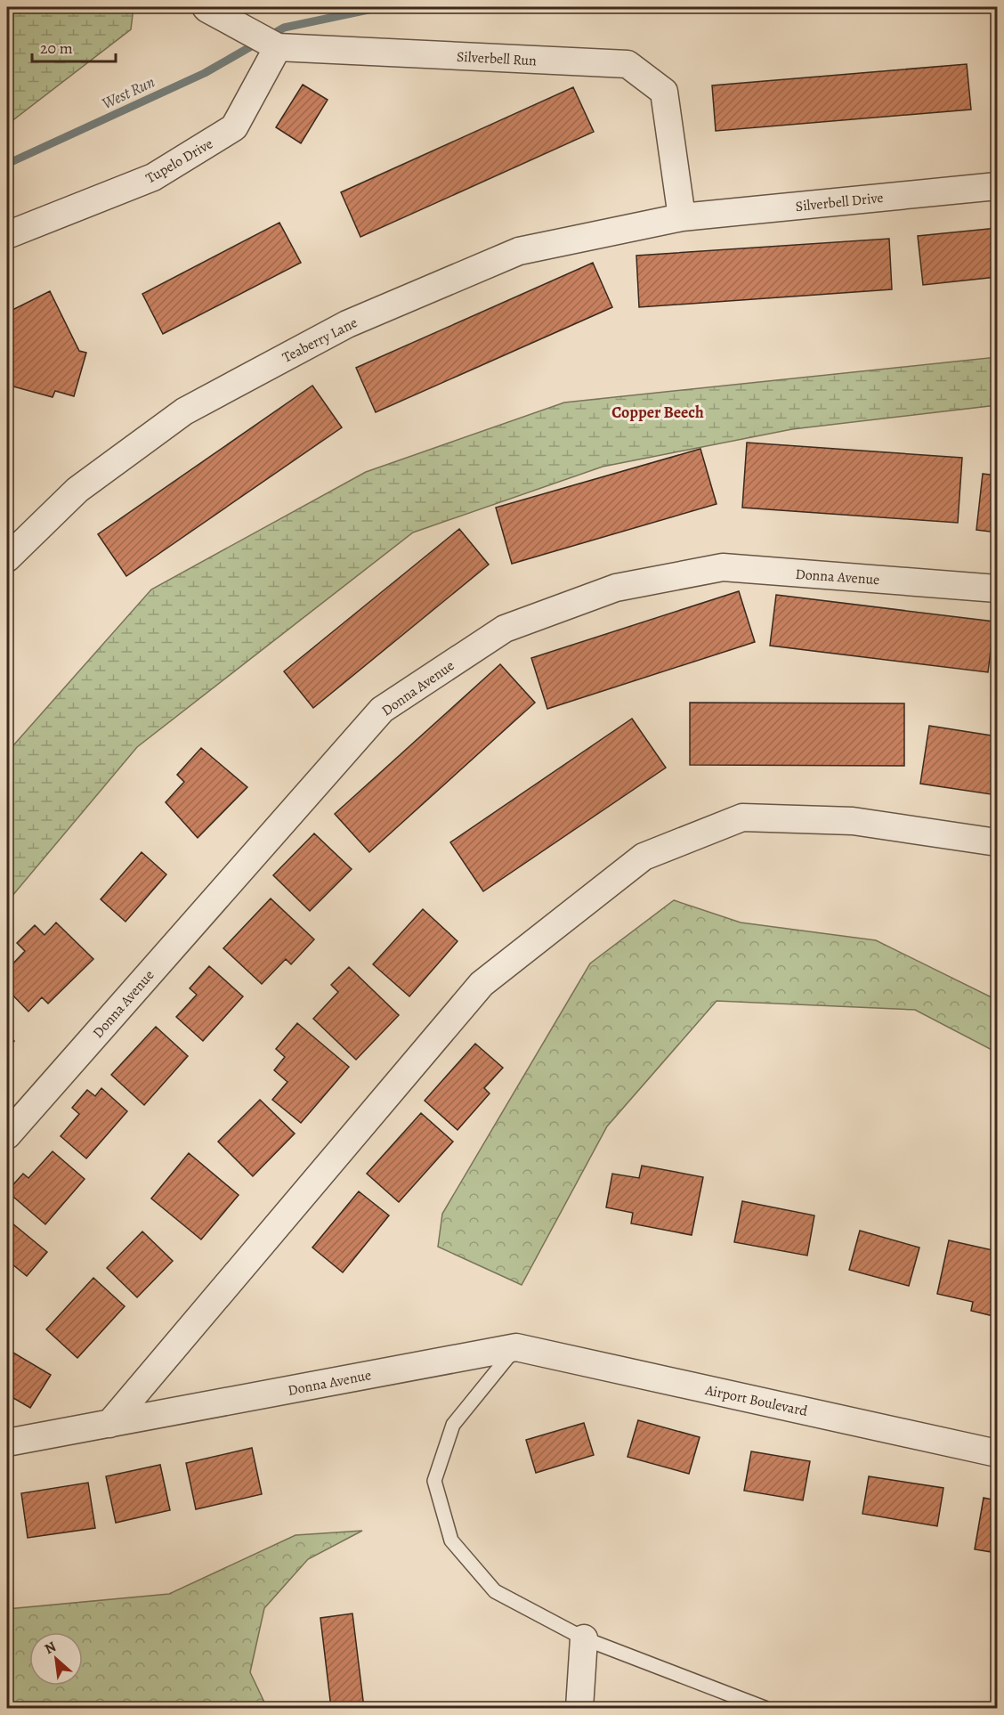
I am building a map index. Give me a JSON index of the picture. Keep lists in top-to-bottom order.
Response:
{
  "streets": {
    "street": [
      "Silverbell Run",
      "Tupelo Drive",
      "Silverbell Drive",
      "Teaberry Lane",
      "Donna Avenue",
      "Airport Boulevard"
    ]
  },
  "crossings": [
    ["Silverbell Run", "Tupelo Drive"],
    ["Silverbell Run", "Silverbell Drive"],
    ["Silverbell Run", "Teaberry Lane"],
    ["Silverbell Drive", "Teaberry Lane"],
    ["Donna Avenue", "Airport Boulevard"]
  ],
  "districts": ["Copper Beech"],
  "water": ["West Run"],
  "scale_bar": "20 m",
  "north": "top left"
}
